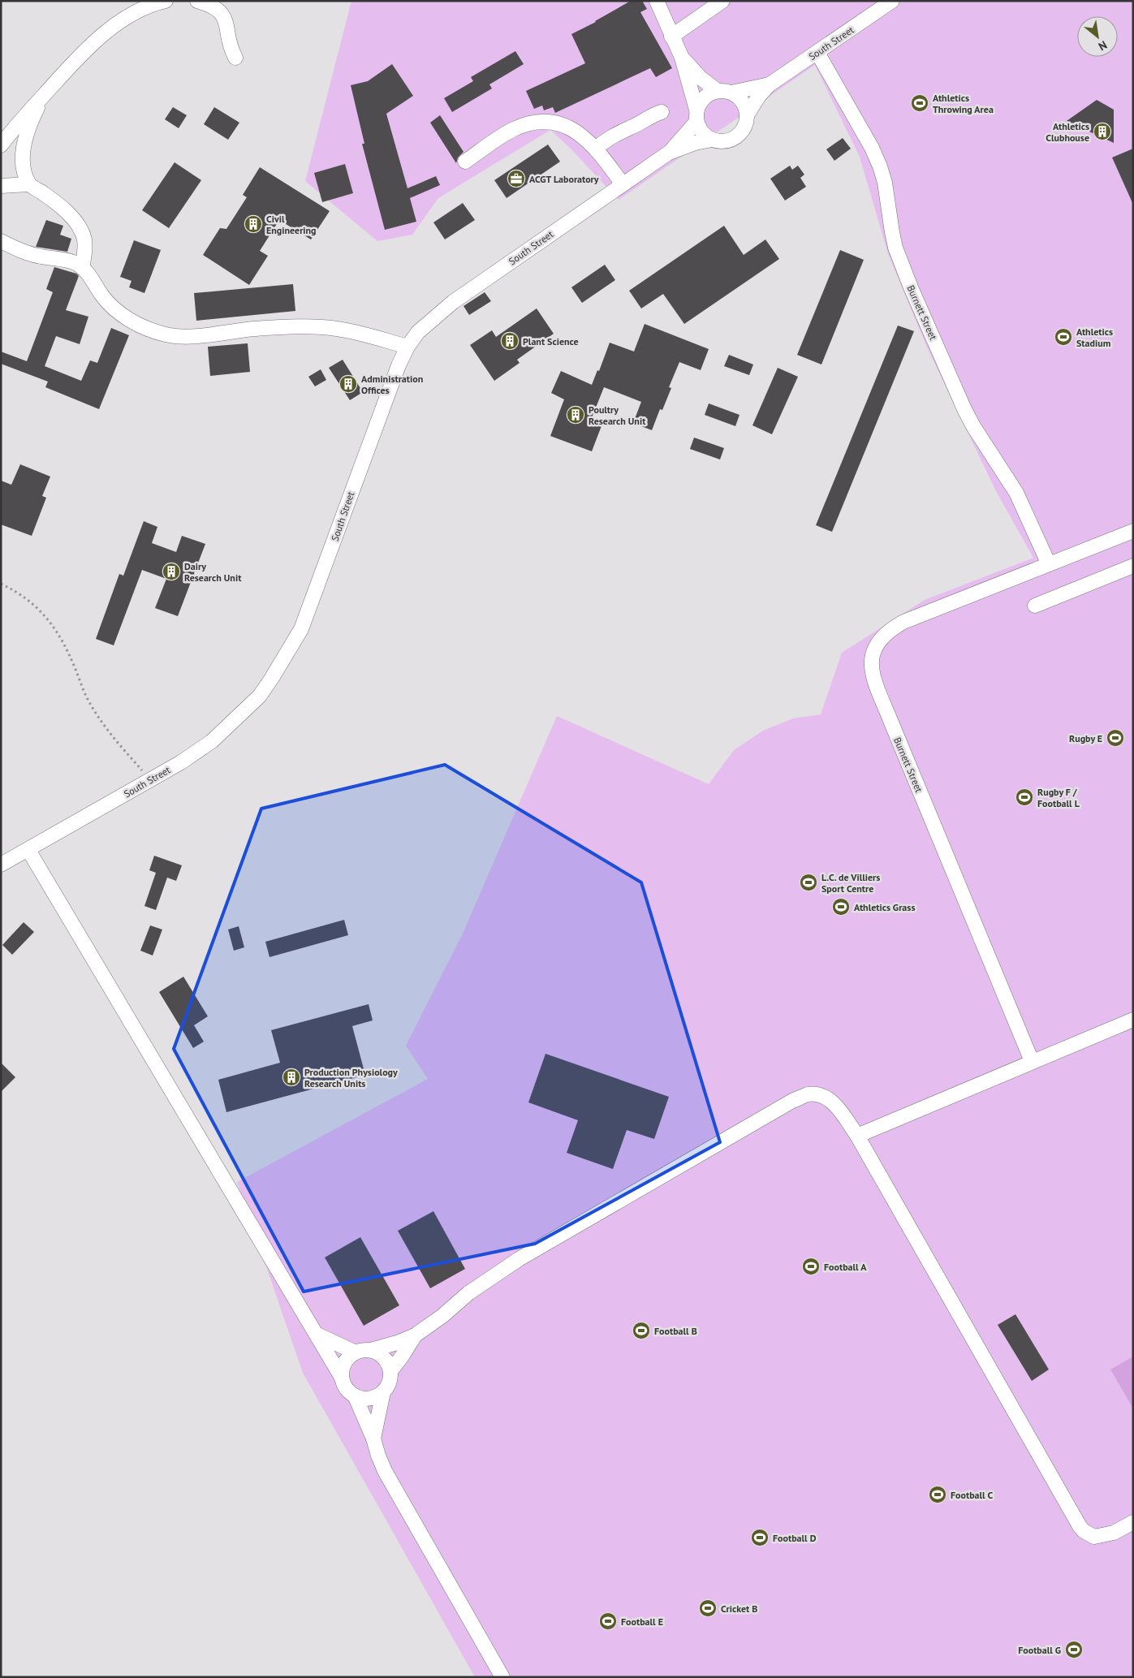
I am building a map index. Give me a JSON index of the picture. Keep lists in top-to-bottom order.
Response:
{
  "streets": {
    "street": ["South Street", "Burnett Street"]
  },
  "crossings": [
    ["South Street", "Burnett Street"]
  ],
  "places": {
    "sports": [
      "Athletics Throwing Area",
      "Athletics Stadium",
      "Rugby E",
      "Rugby F / Football L",
      "L.C. de Villiers Sport Centre",
      "Athletics Grass",
      "Football A",
      "Football B",
      "Football C",
      "Football D",
      "Cricket B",
      "Football E",
      "Football G"
    ],
    "building": [
      "Athletics Clubhouse",
      "Civil Engineering",
      "Plant Science",
      "Administration Offices",
      "Poultry Research Unit",
      "Dairy Research Unit",
      "Production Physiology Research Units"
    ],
    "office": ["ACGT Laboratory"]
  },
  "north": "bottom right"
}
